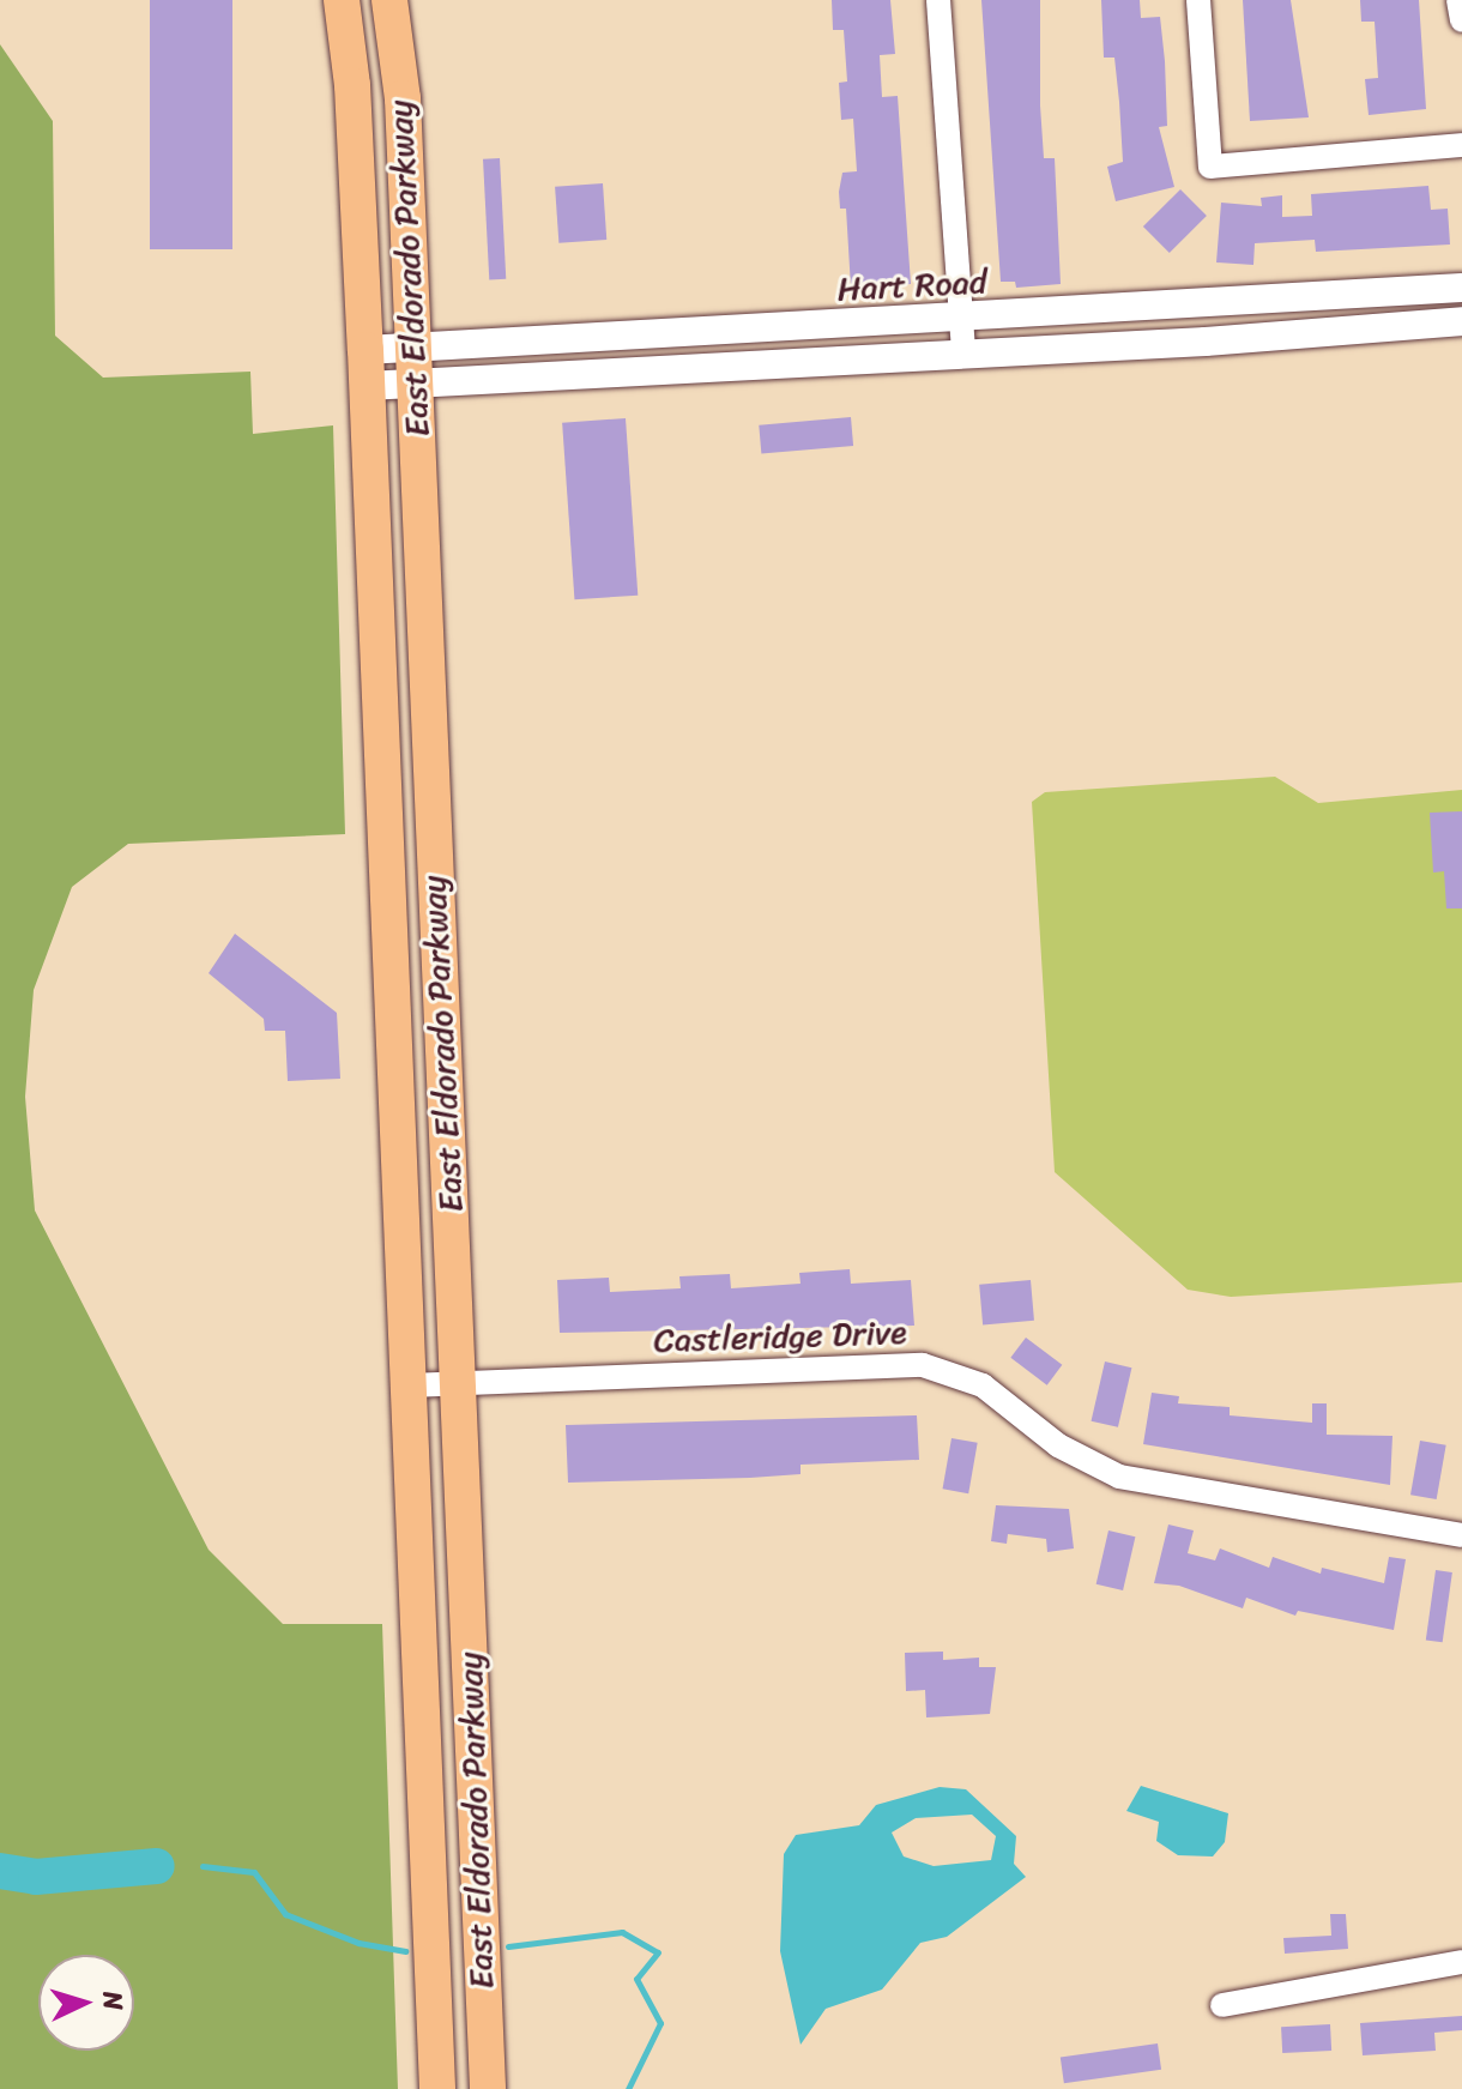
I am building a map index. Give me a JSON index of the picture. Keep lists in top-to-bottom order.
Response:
{
  "streets": {
    "main road": ["East Eldorado Parkway"],
    "street": ["Hart Road", "Castleridge Drive"]
  },
  "crossings": [
    ["East Eldorado Parkway", "Hart Road"],
    ["East Eldorado Parkway", "Castleridge Drive"]
  ],
  "north": "right"
}
